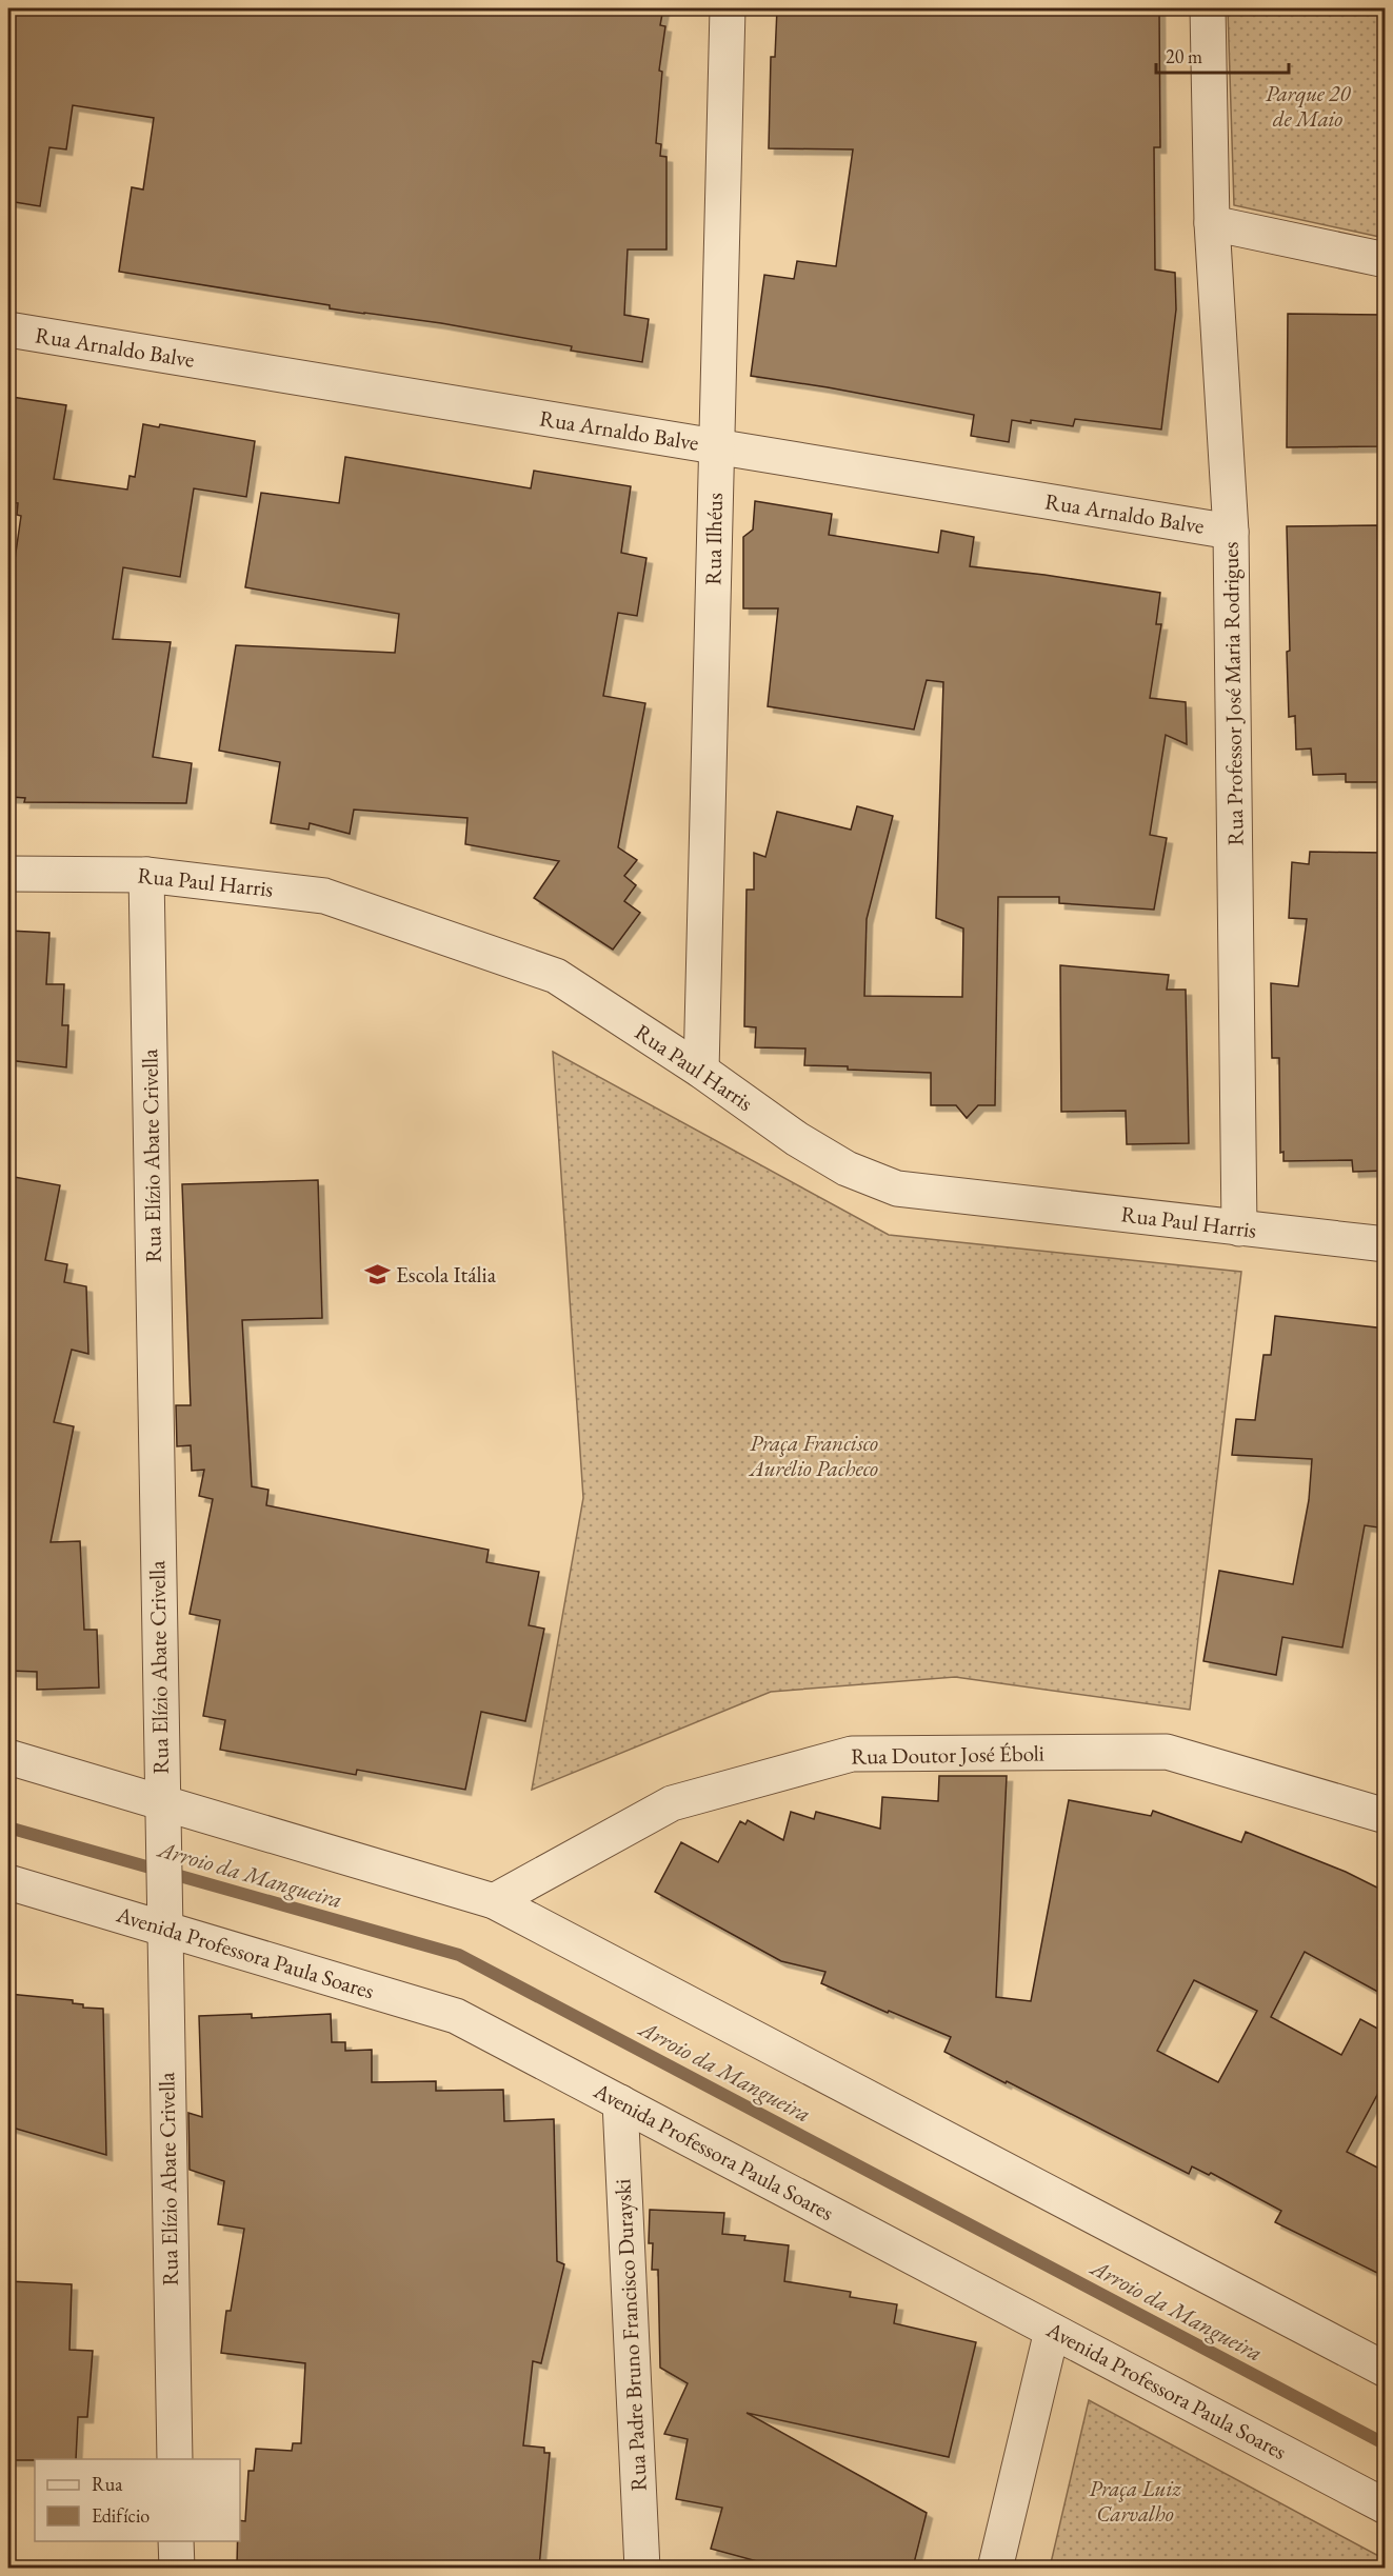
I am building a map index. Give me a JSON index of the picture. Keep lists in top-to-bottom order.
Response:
{
  "streets": {
    "street": [
      "Rua Arnaldo Balve",
      "Rua Ilhéus",
      "Rua Professor José Maria Rodrigues",
      "Rua Paul Harris",
      "Rua Elízio Abate Crivella",
      "Rua Doutor José Éboli",
      "Avenida Professora Paula Soares",
      "Rua Padre Bruno Francisco Durayski"
    ]
  },
  "crossings": [
    ["Rua Arnaldo Balve", "Rua Ilhéus"],
    ["Rua Arnaldo Balve", "Rua Professor José Maria Rodrigues"],
    ["Rua Ilhéus", "Rua Paul Harris"],
    ["Rua Professor José Maria Rodrigues", "Rua Paul Harris"],
    ["Rua Paul Harris", "Rua Elízio Abate Crivella"],
    ["Rua Elízio Abate Crivella", "Avenida Professora Paula Soares"],
    ["Avenida Professora Paula Soares", "Rua Padre Bruno Francisco Durayski"]
  ],
  "water": ["Arroio da Mangueira"],
  "parks": ["Parque 20 de Maio", "Praça Francisco Aurélio Pacheco", "Praça Luiz Carvalho"],
  "places": {
    "school or university": ["Escola Itália"]
  },
  "legend": ["Rua", "Edifício"],
  "scale_bar": "20 m"
}
